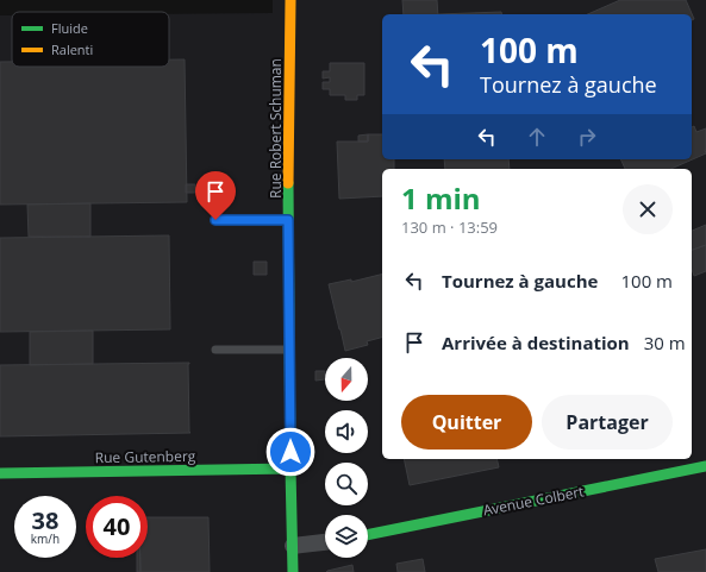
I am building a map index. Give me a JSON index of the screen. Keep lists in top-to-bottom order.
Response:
{
  "streets": {
    "street": ["Rue Robert Schuman", "Rue Gutenberg", "Avenue Colbert"]
  },
  "crossings": [
    ["Rue Robert Schuman", "Rue Gutenberg"]
  ],
  "legend": ["Fluide", "Ralenti"],
  "north": "bottom",
  "page": {
    "turn": ["100 m", "Tournez à gauche"],
    "heading": ["1 min", "130 m · 13:59"],
    "list": [
      {
        "name": "Tournez à gauche",
        "value": "100 m"
      },
      {
        "name": "Arrivée à destination",
        "value": "30 m"
      }
    ],
    "buttons": ["Quitter", "Partager"],
    "speed": "38 km/h",
    "limit": "40"
  }
}
